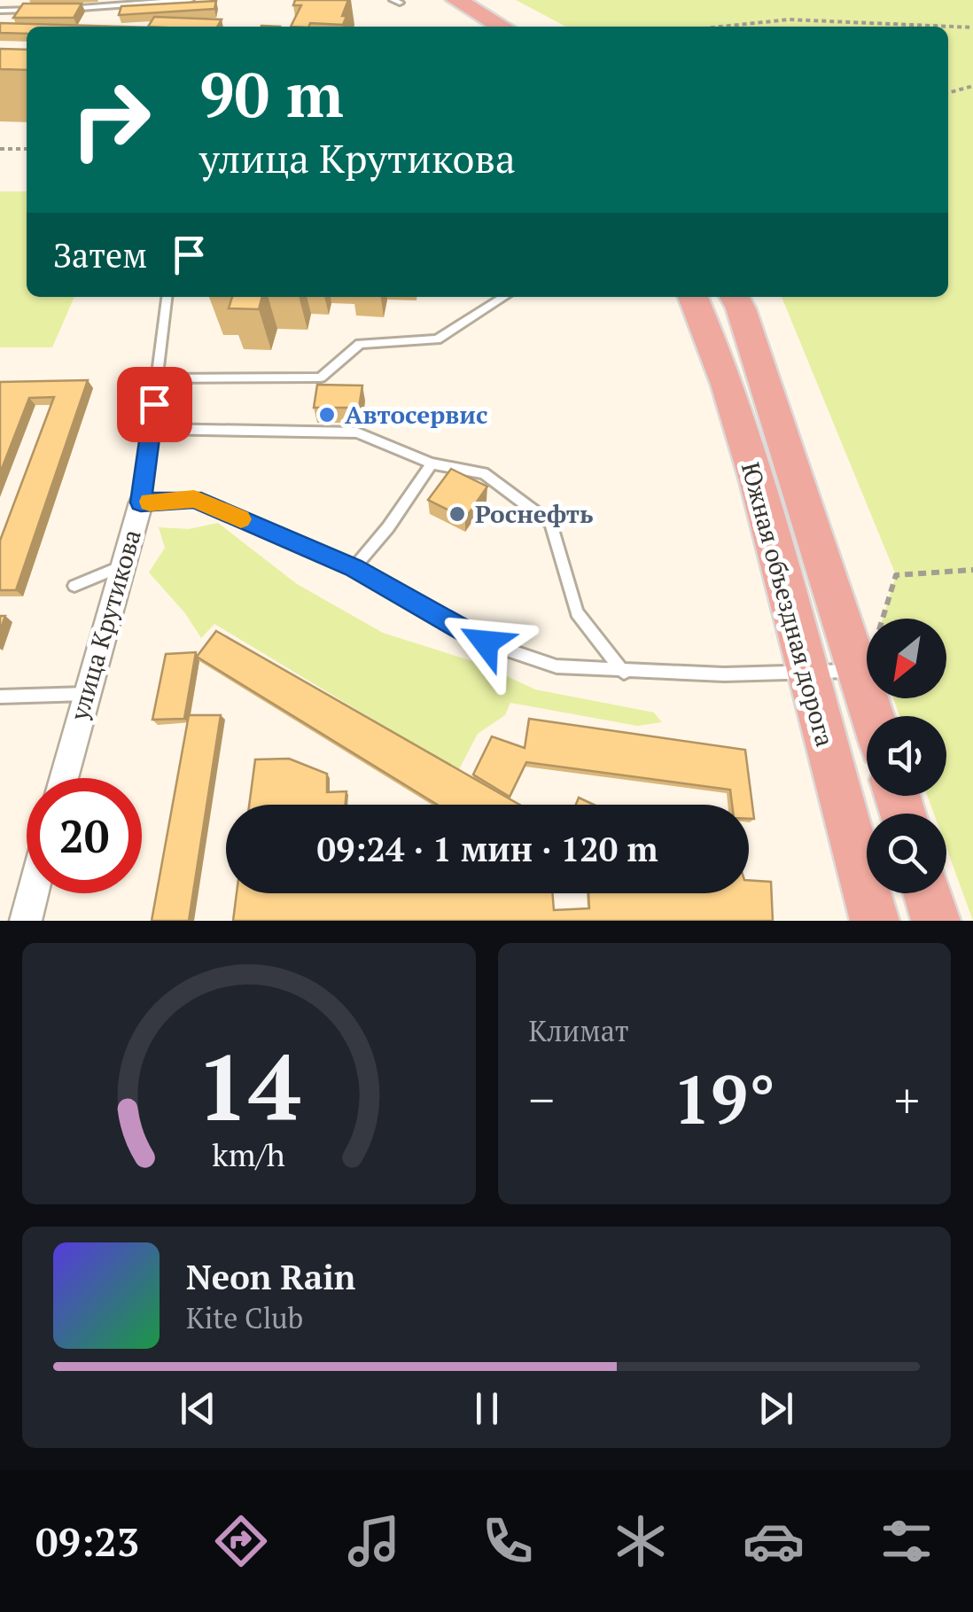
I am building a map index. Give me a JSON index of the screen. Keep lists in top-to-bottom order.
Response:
{
  "streets": {
    "main road": ["Южная объездная дорога"],
    "street": ["улица Крутикова"]
  },
  "places": ["Автосервис", "Роснефть"],
  "north": "bottom left",
  "page": {
    "turn": ["90 m", "улица Крутикова"],
    "then": "Затем",
    "limit": "20",
    "trip": "09:24 · 1 мин · 120 m",
    "tile": "Климат",
    "heat": ["−", "19°", "+"],
    "song": ["Neon Rain", "Kite Club"],
    "tabs": "09:23",
    "gauge": ["14", "km/h"]
  }
}
